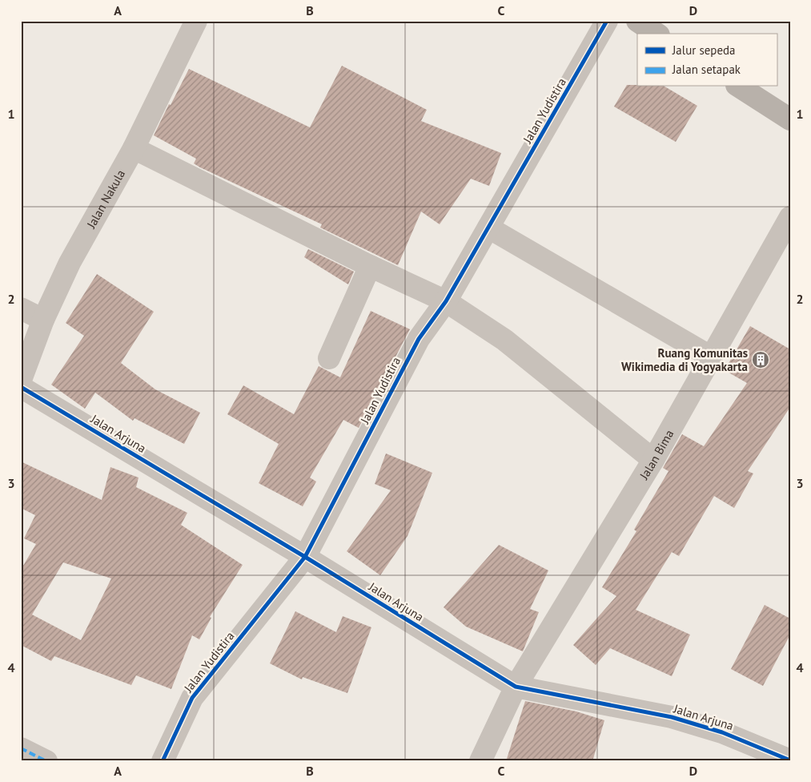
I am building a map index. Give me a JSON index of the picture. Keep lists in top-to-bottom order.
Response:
{
  "streets": {
    "street": [
      "Jalan Yudistira",
      "Jalan Nakula",
      "Jalan Arjuna",
      "Jalan Bima"
    ]
  },
  "crossings": [
    ["Jalan Yudistira", "Jalan Arjuna"],
    ["Jalan Arjuna", "Jalan Bima"]
  ],
  "places": {
    "building": ["Ruang Komunitas Wikimedia di Yogyakarta"]
  },
  "legend": ["Jalur sepeda", "Jalan setapak"],
  "grid": {
    "columns": [
      "A",
      "B",
      "C",
      "D"
    ],
    "rows": [
      "1",
      "2",
      "3",
      "4"
    ]
  }
}
